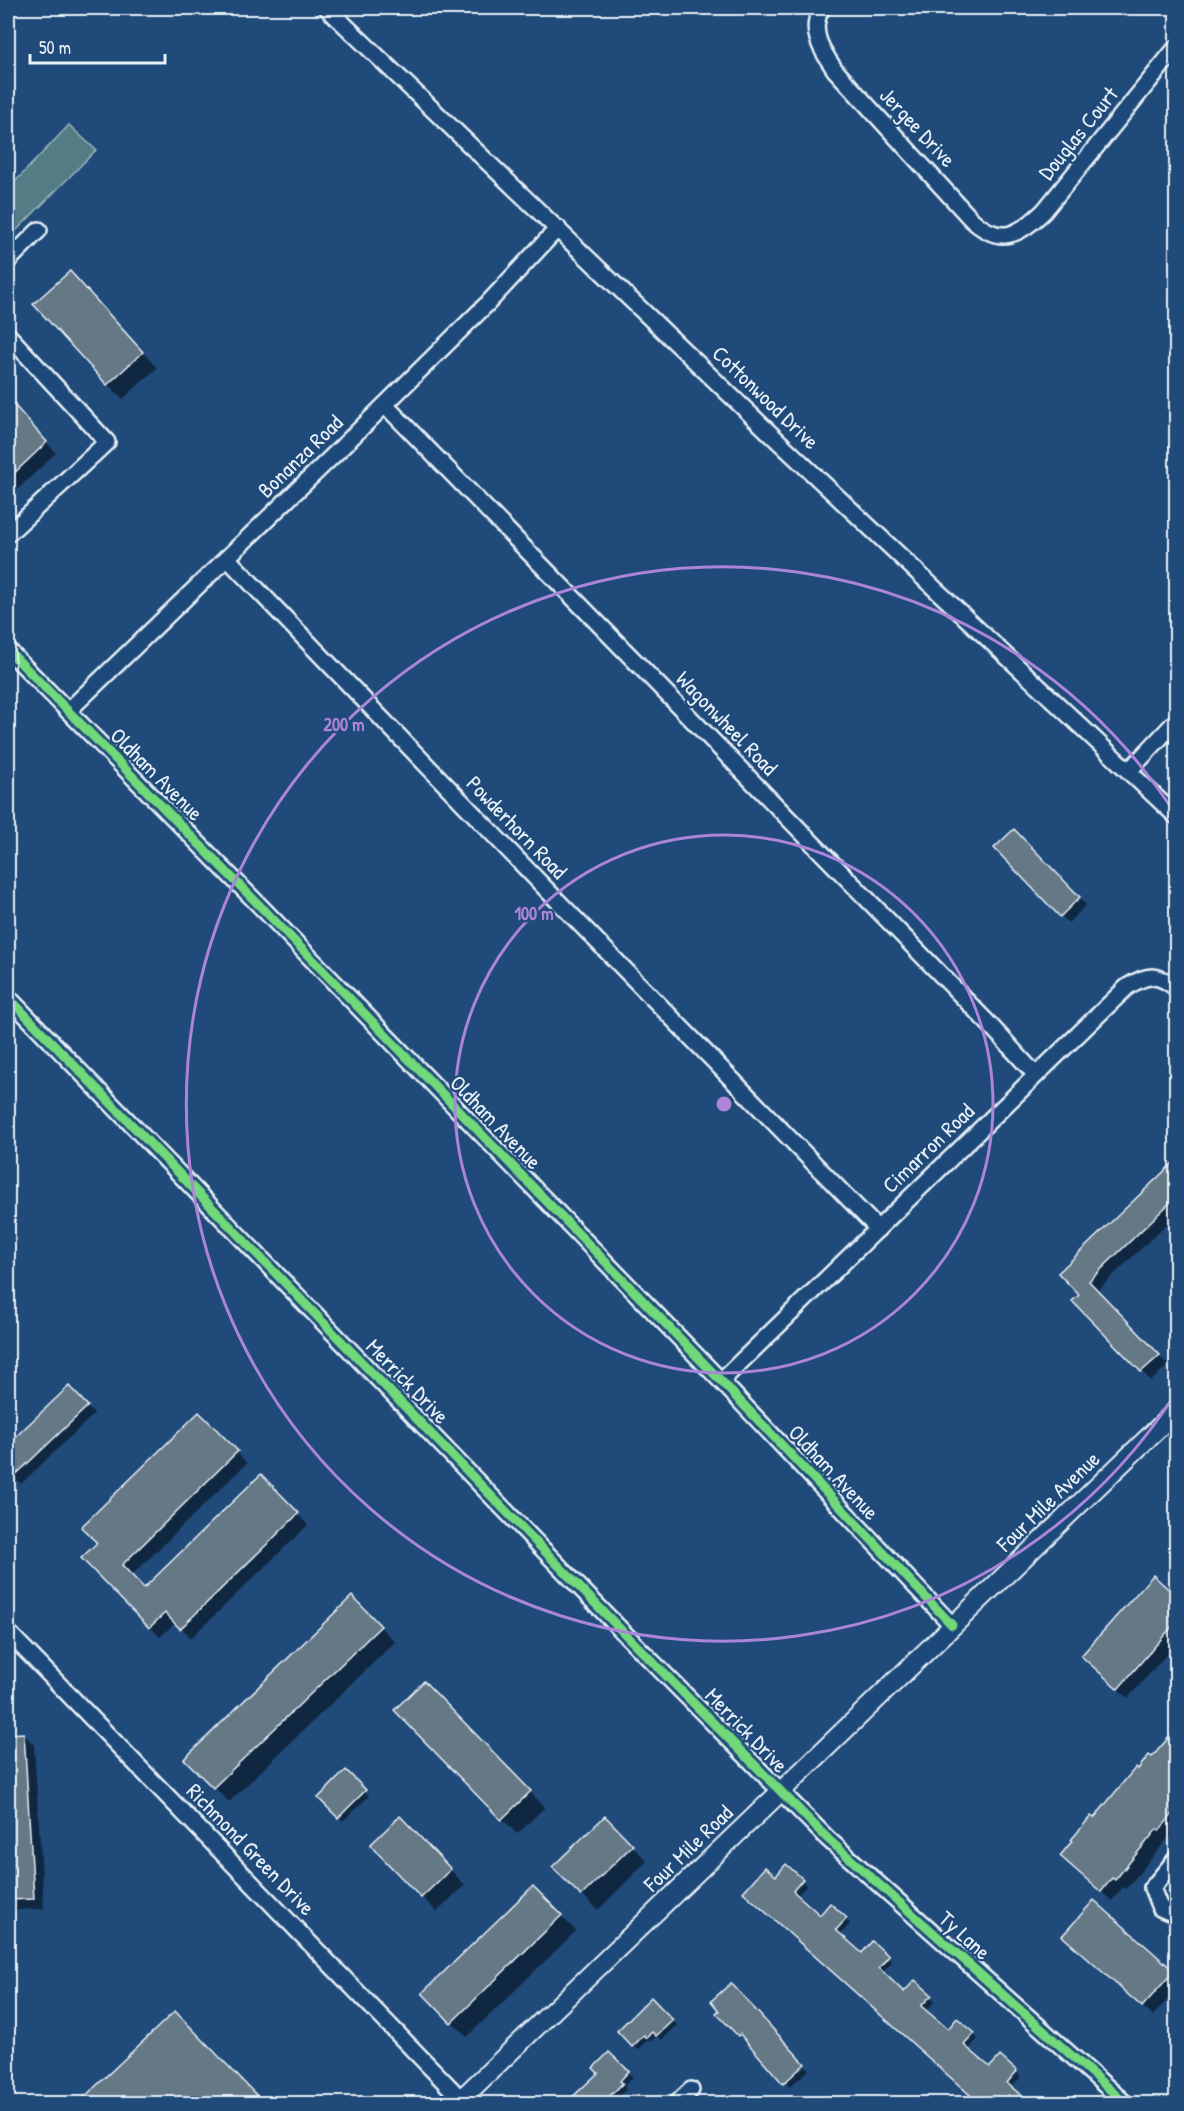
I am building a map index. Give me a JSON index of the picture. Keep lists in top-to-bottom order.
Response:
{
  "streets": {
    "street": [
      "Jergee Drive",
      "Douglas Court",
      "Cottonwood Drive",
      "Bonanza Road",
      "Wagonwheel Road",
      "Oldham Avenue",
      "Powderhorn Road",
      "Cimarron Road",
      "Merrick Drive",
      "Four Mile Avenue",
      "Four Mile Road",
      "Richmond Green Drive",
      "Ty Lane"
    ]
  },
  "crossings": [
    ["Jergee Drive", "Douglas Court"],
    ["Cottonwood Drive", "Bonanza Road"],
    ["Bonanza Road", "Wagonwheel Road"],
    ["Bonanza Road", "Oldham Avenue"],
    ["Bonanza Road", "Powderhorn Road"],
    ["Wagonwheel Road", "Cimarron Road"],
    ["Oldham Avenue", "Cimarron Road"],
    ["Oldham Avenue", "Four Mile Avenue"],
    ["Oldham Avenue", "Four Mile Road"],
    ["Powderhorn Road", "Cimarron Road"],
    ["Merrick Drive", "Four Mile Road"],
    ["Merrick Drive", "Ty Lane"],
    ["Four Mile Avenue", "Four Mile Road"],
    ["Four Mile Road", "Richmond Green Drive"],
    ["Four Mile Road", "Ty Lane"]
  ],
  "scale_bar": "50 m",
  "rings": ["200 m", "100 m"]
}
